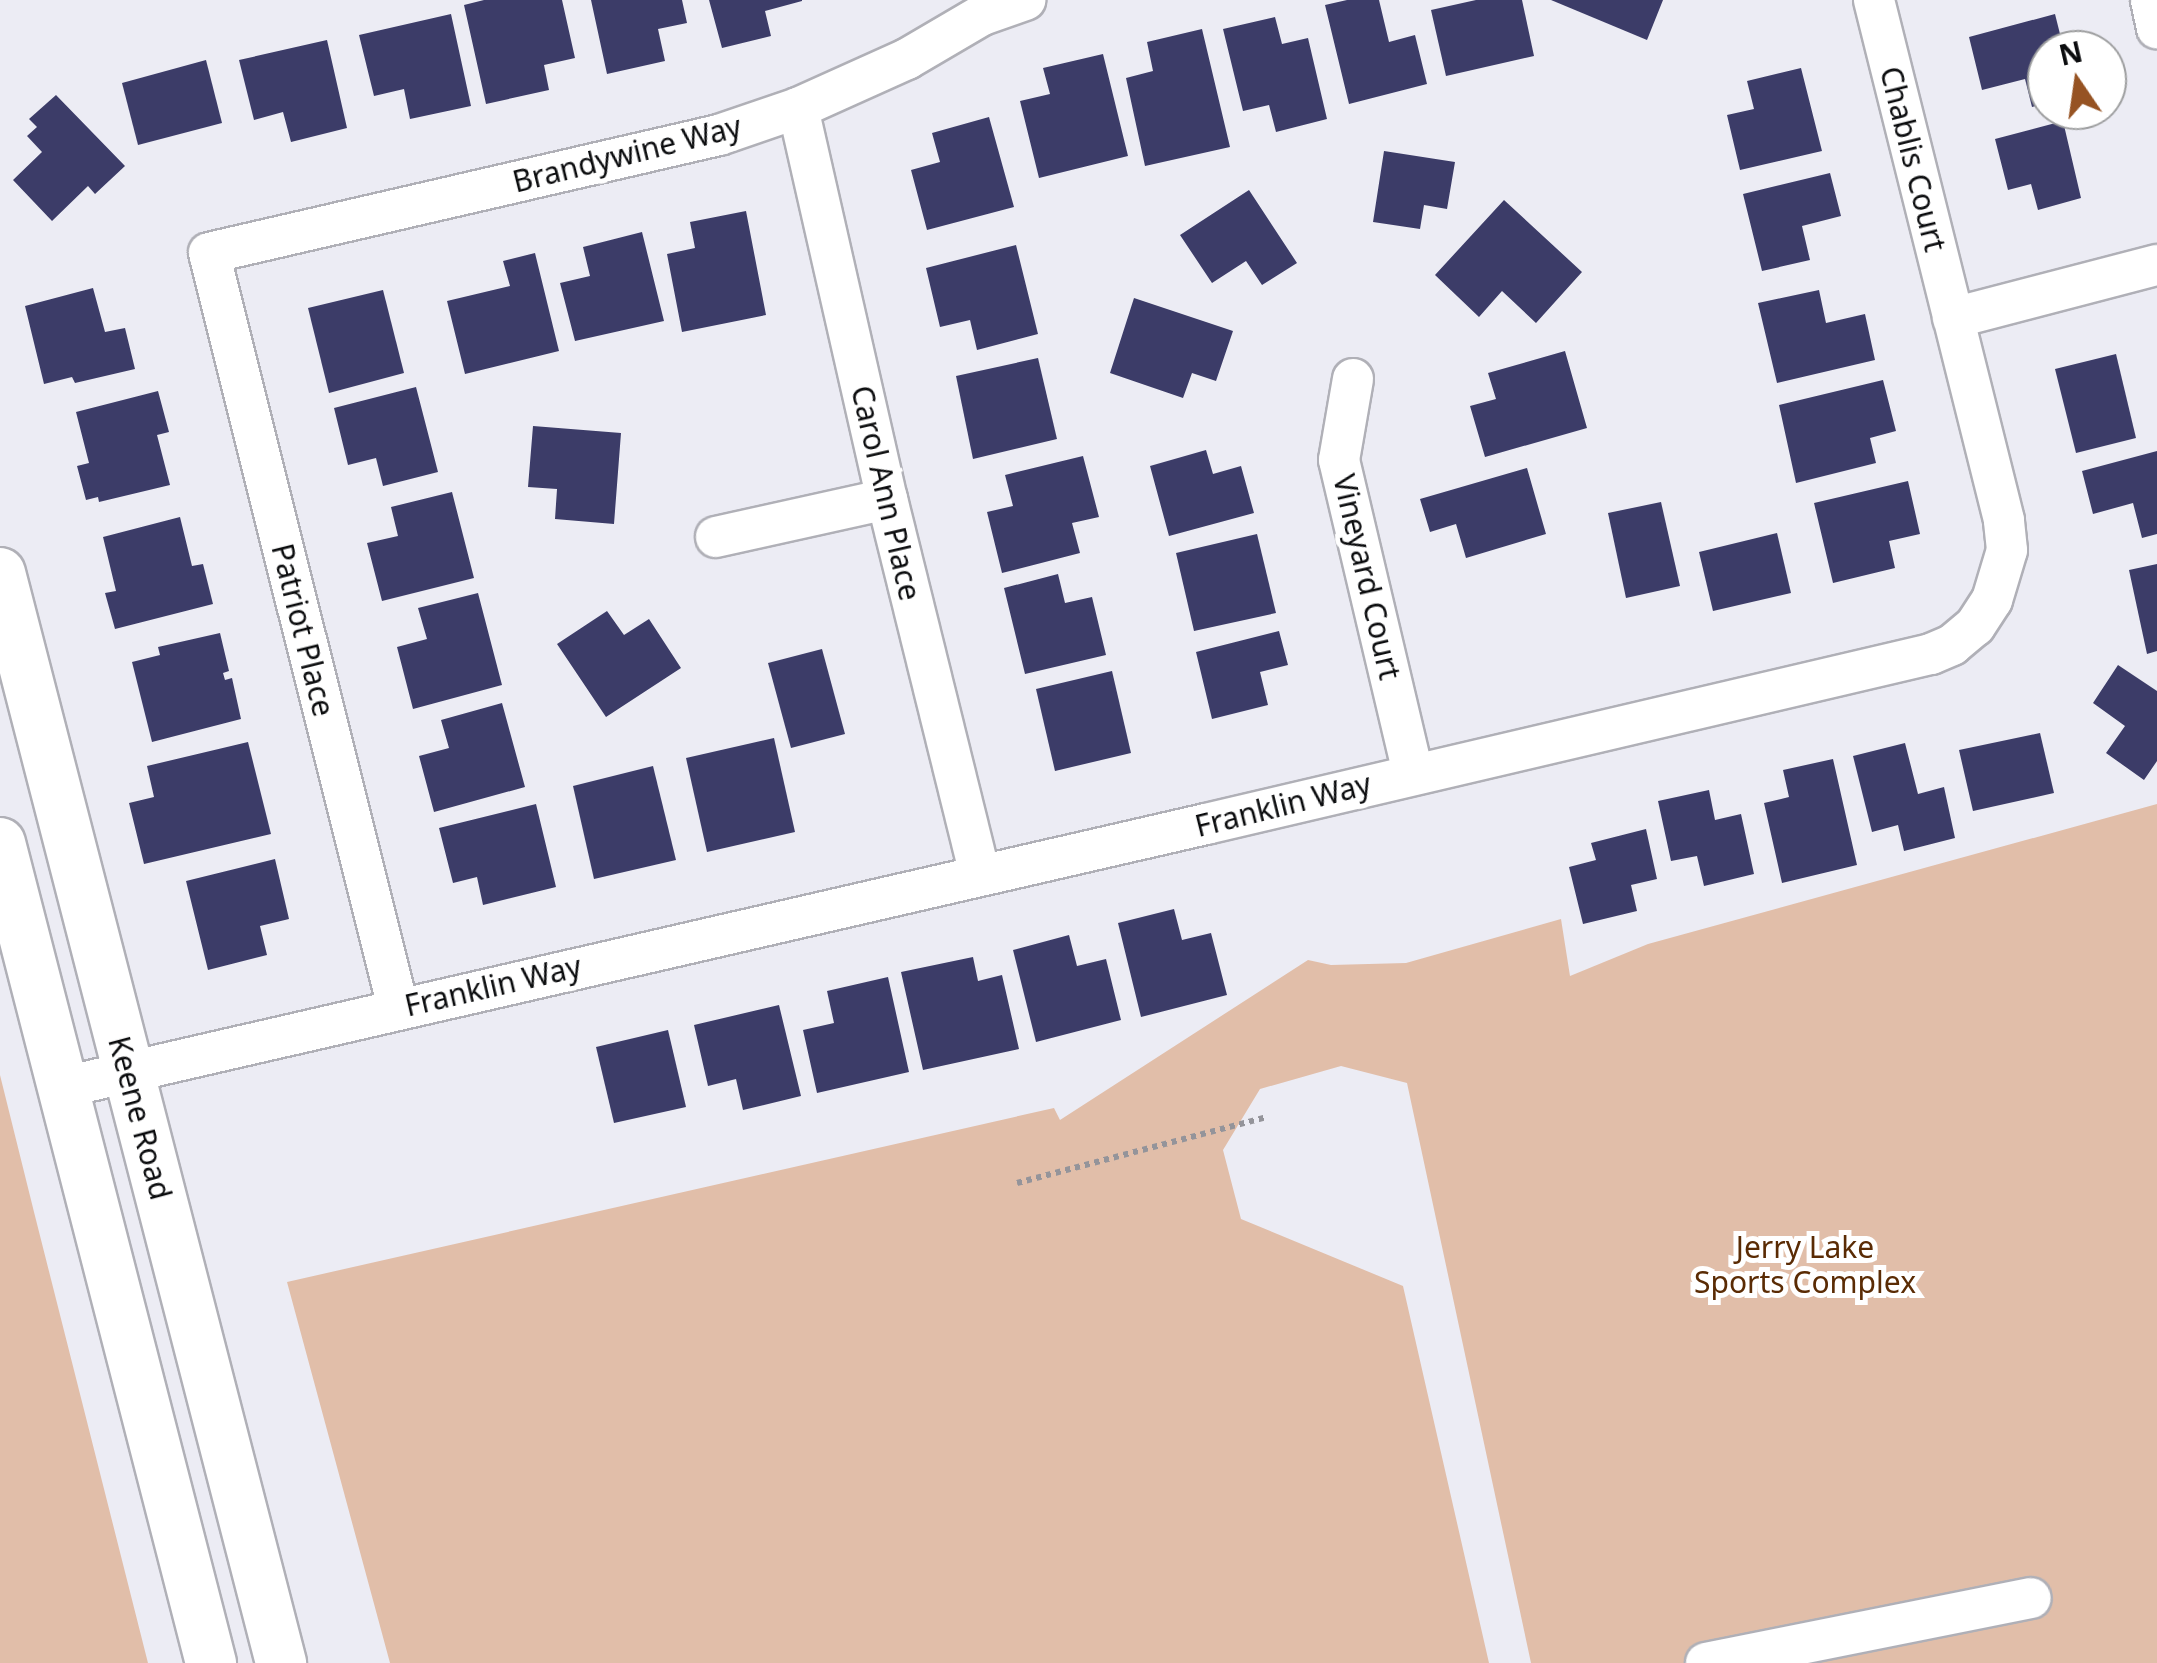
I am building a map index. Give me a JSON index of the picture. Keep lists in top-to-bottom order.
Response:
{
  "streets": {
    "main road": ["Keene Road"],
    "street": [
      "Brandywine Way",
      "Chablis Court",
      "Carol Ann Place",
      "Vineyard Court",
      "Patriot Place",
      "Franklin Way"
    ]
  },
  "crossings": [
    ["Brandywine Way", "Carol Ann Place"],
    ["Brandywine Way", "Patriot Place"],
    ["Chablis Court", "Franklin Way"],
    ["Carol Ann Place", "Franklin Way"],
    ["Vineyard Court", "Franklin Way"],
    ["Patriot Place", "Franklin Way"],
    ["Franklin Way", "Keene Road"]
  ],
  "parks": ["Jerry Lake Sports Complex"],
  "north": "top"
}
